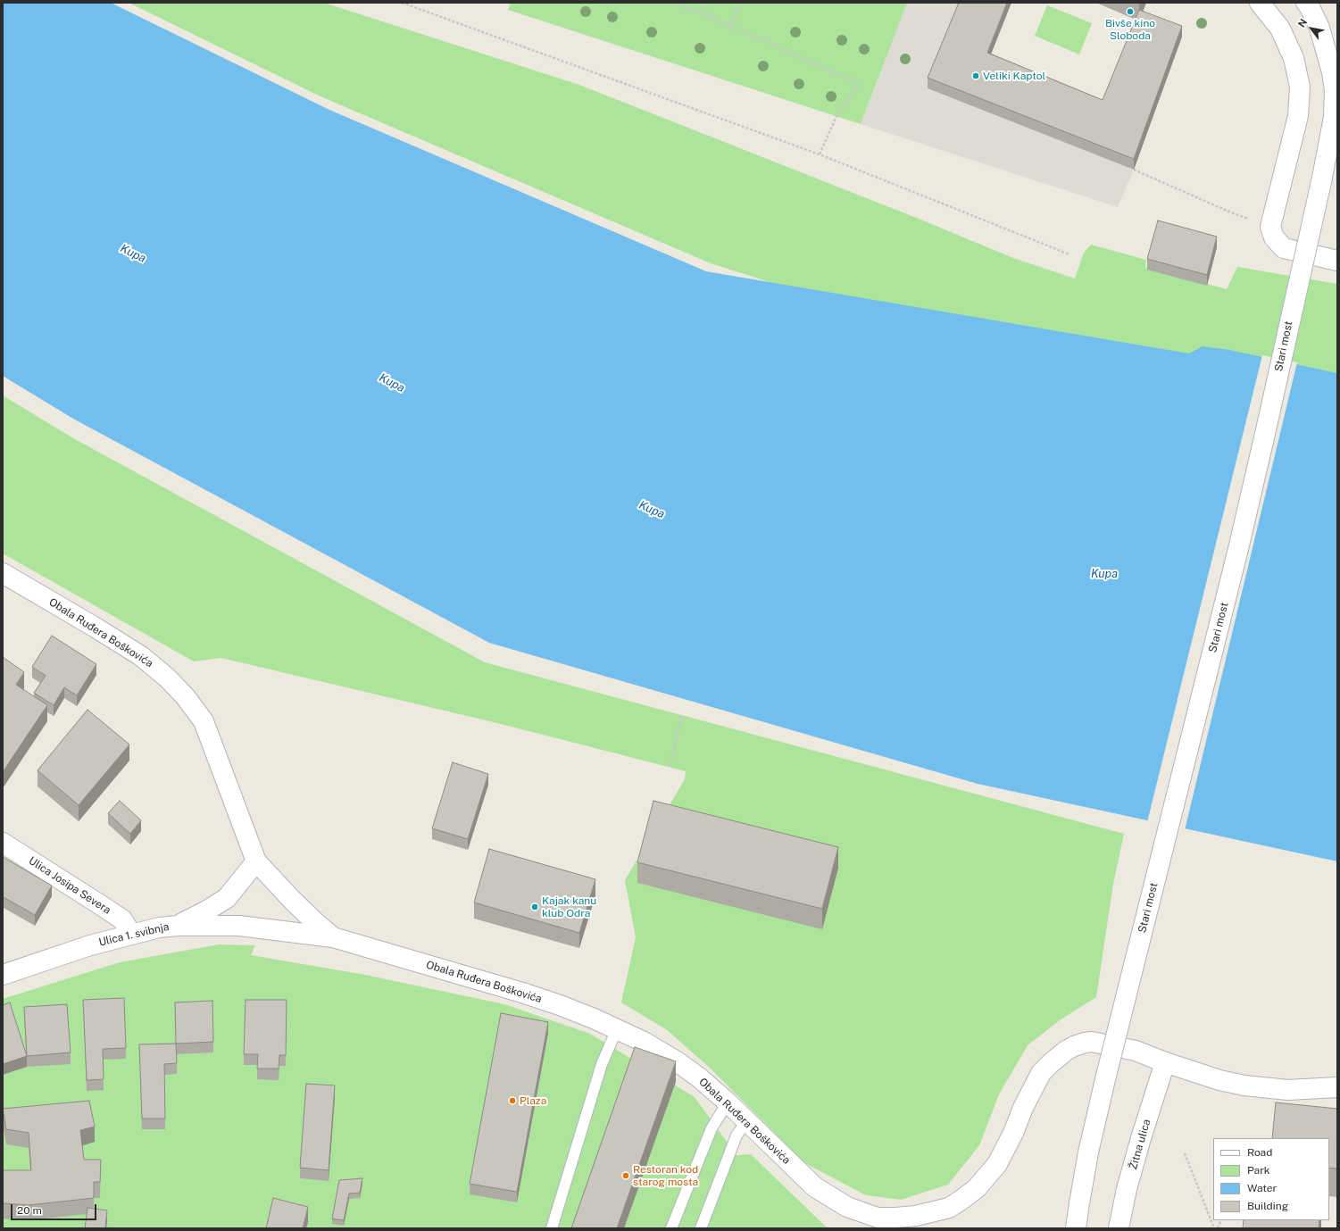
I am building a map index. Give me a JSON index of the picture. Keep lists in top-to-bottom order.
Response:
{
  "streets": {
    "street": [
      "Stari most",
      "Obala Ruđera Boškovića",
      "Ulica Josipa Severa",
      "Ulica 1. svibnja",
      "Žitna ulica"
    ]
  },
  "crossings": [
    ["Obala Ruđera Boškovića", "Ulica 1. svibnja"],
    ["Obala Ruđera Boškovića", "Žitna ulica"],
    ["Ulica Josipa Severa", "Ulica 1. svibnja"]
  ],
  "water": ["Kupa"],
  "places": [
    "Bivše kino Sloboda",
    "Veliki Kaptol",
    "Kajak kanu klub Odra",
    "Plaza",
    "Restoran kod starog mosta"
  ],
  "legend": [
    "Road",
    "Park",
    "Water",
    "Building"
  ],
  "scale_bar": "20 m",
  "north": "top left"
}
